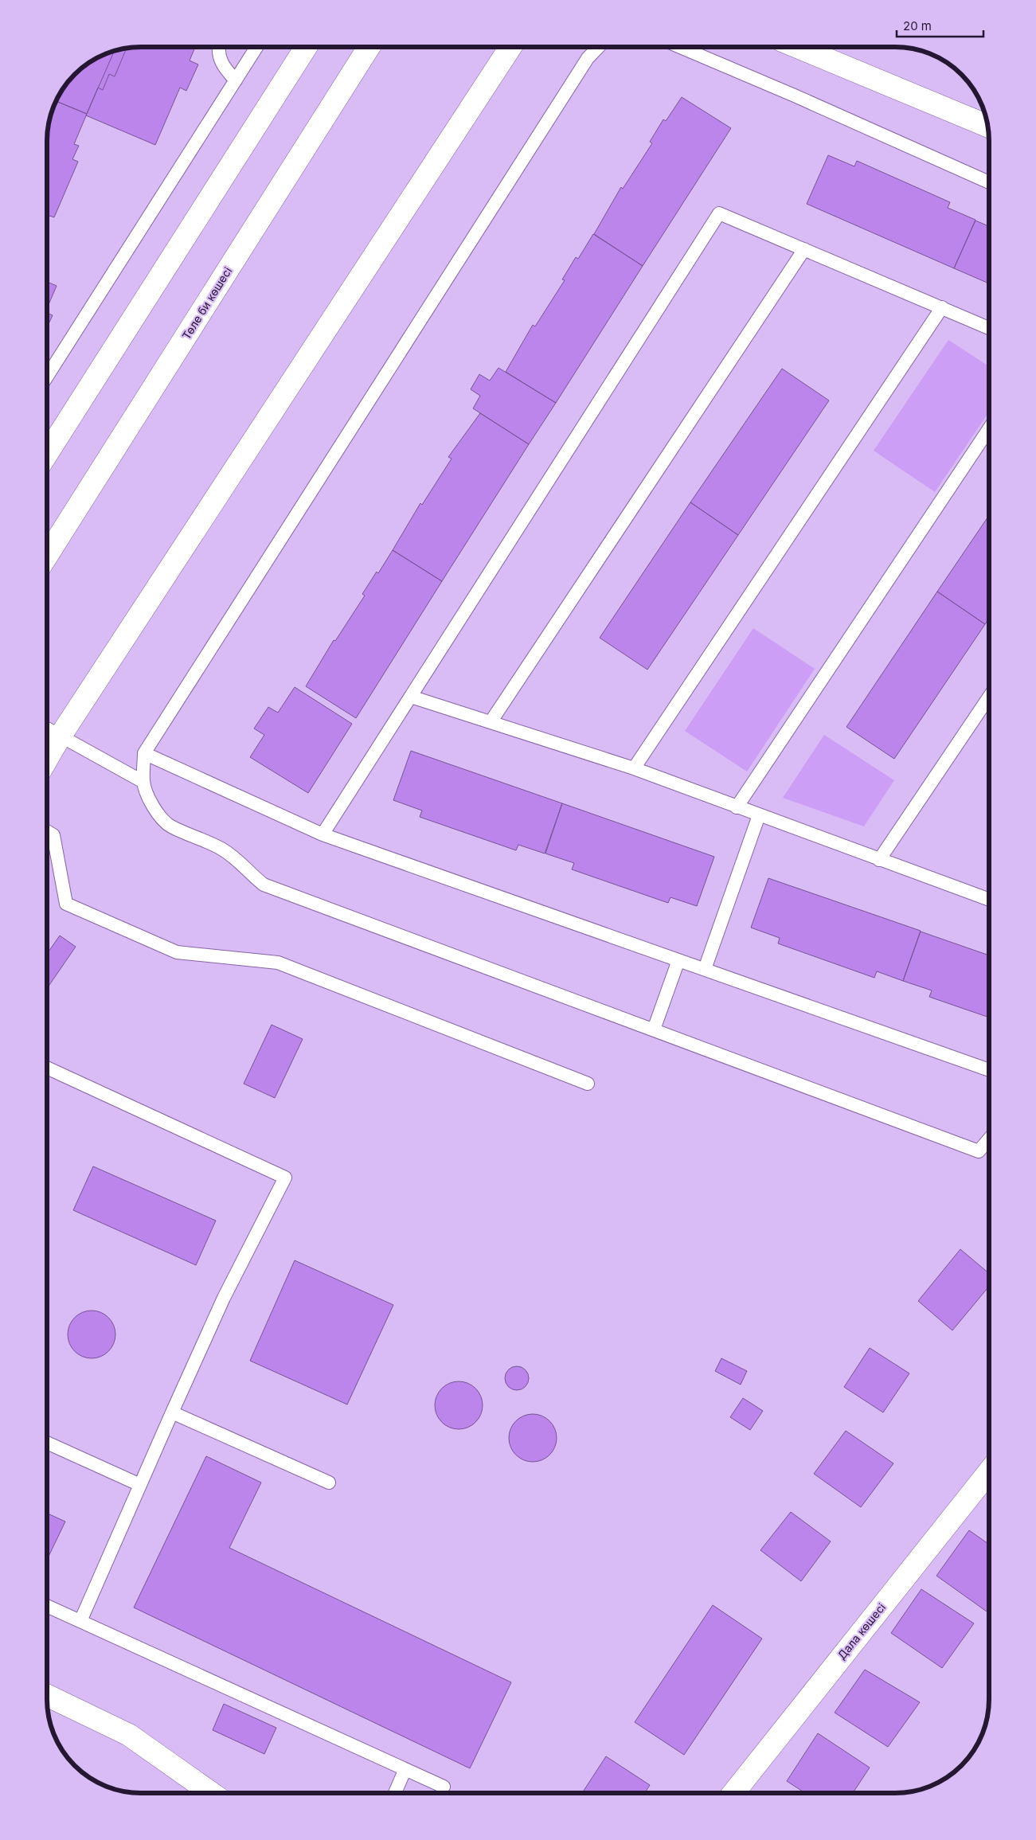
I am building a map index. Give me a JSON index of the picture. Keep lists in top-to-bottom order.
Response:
{
  "streets": {
    "street": ["Төле би көшесі", "Дала көшесі"]
  },
  "scale_bar": "20 m"
}
